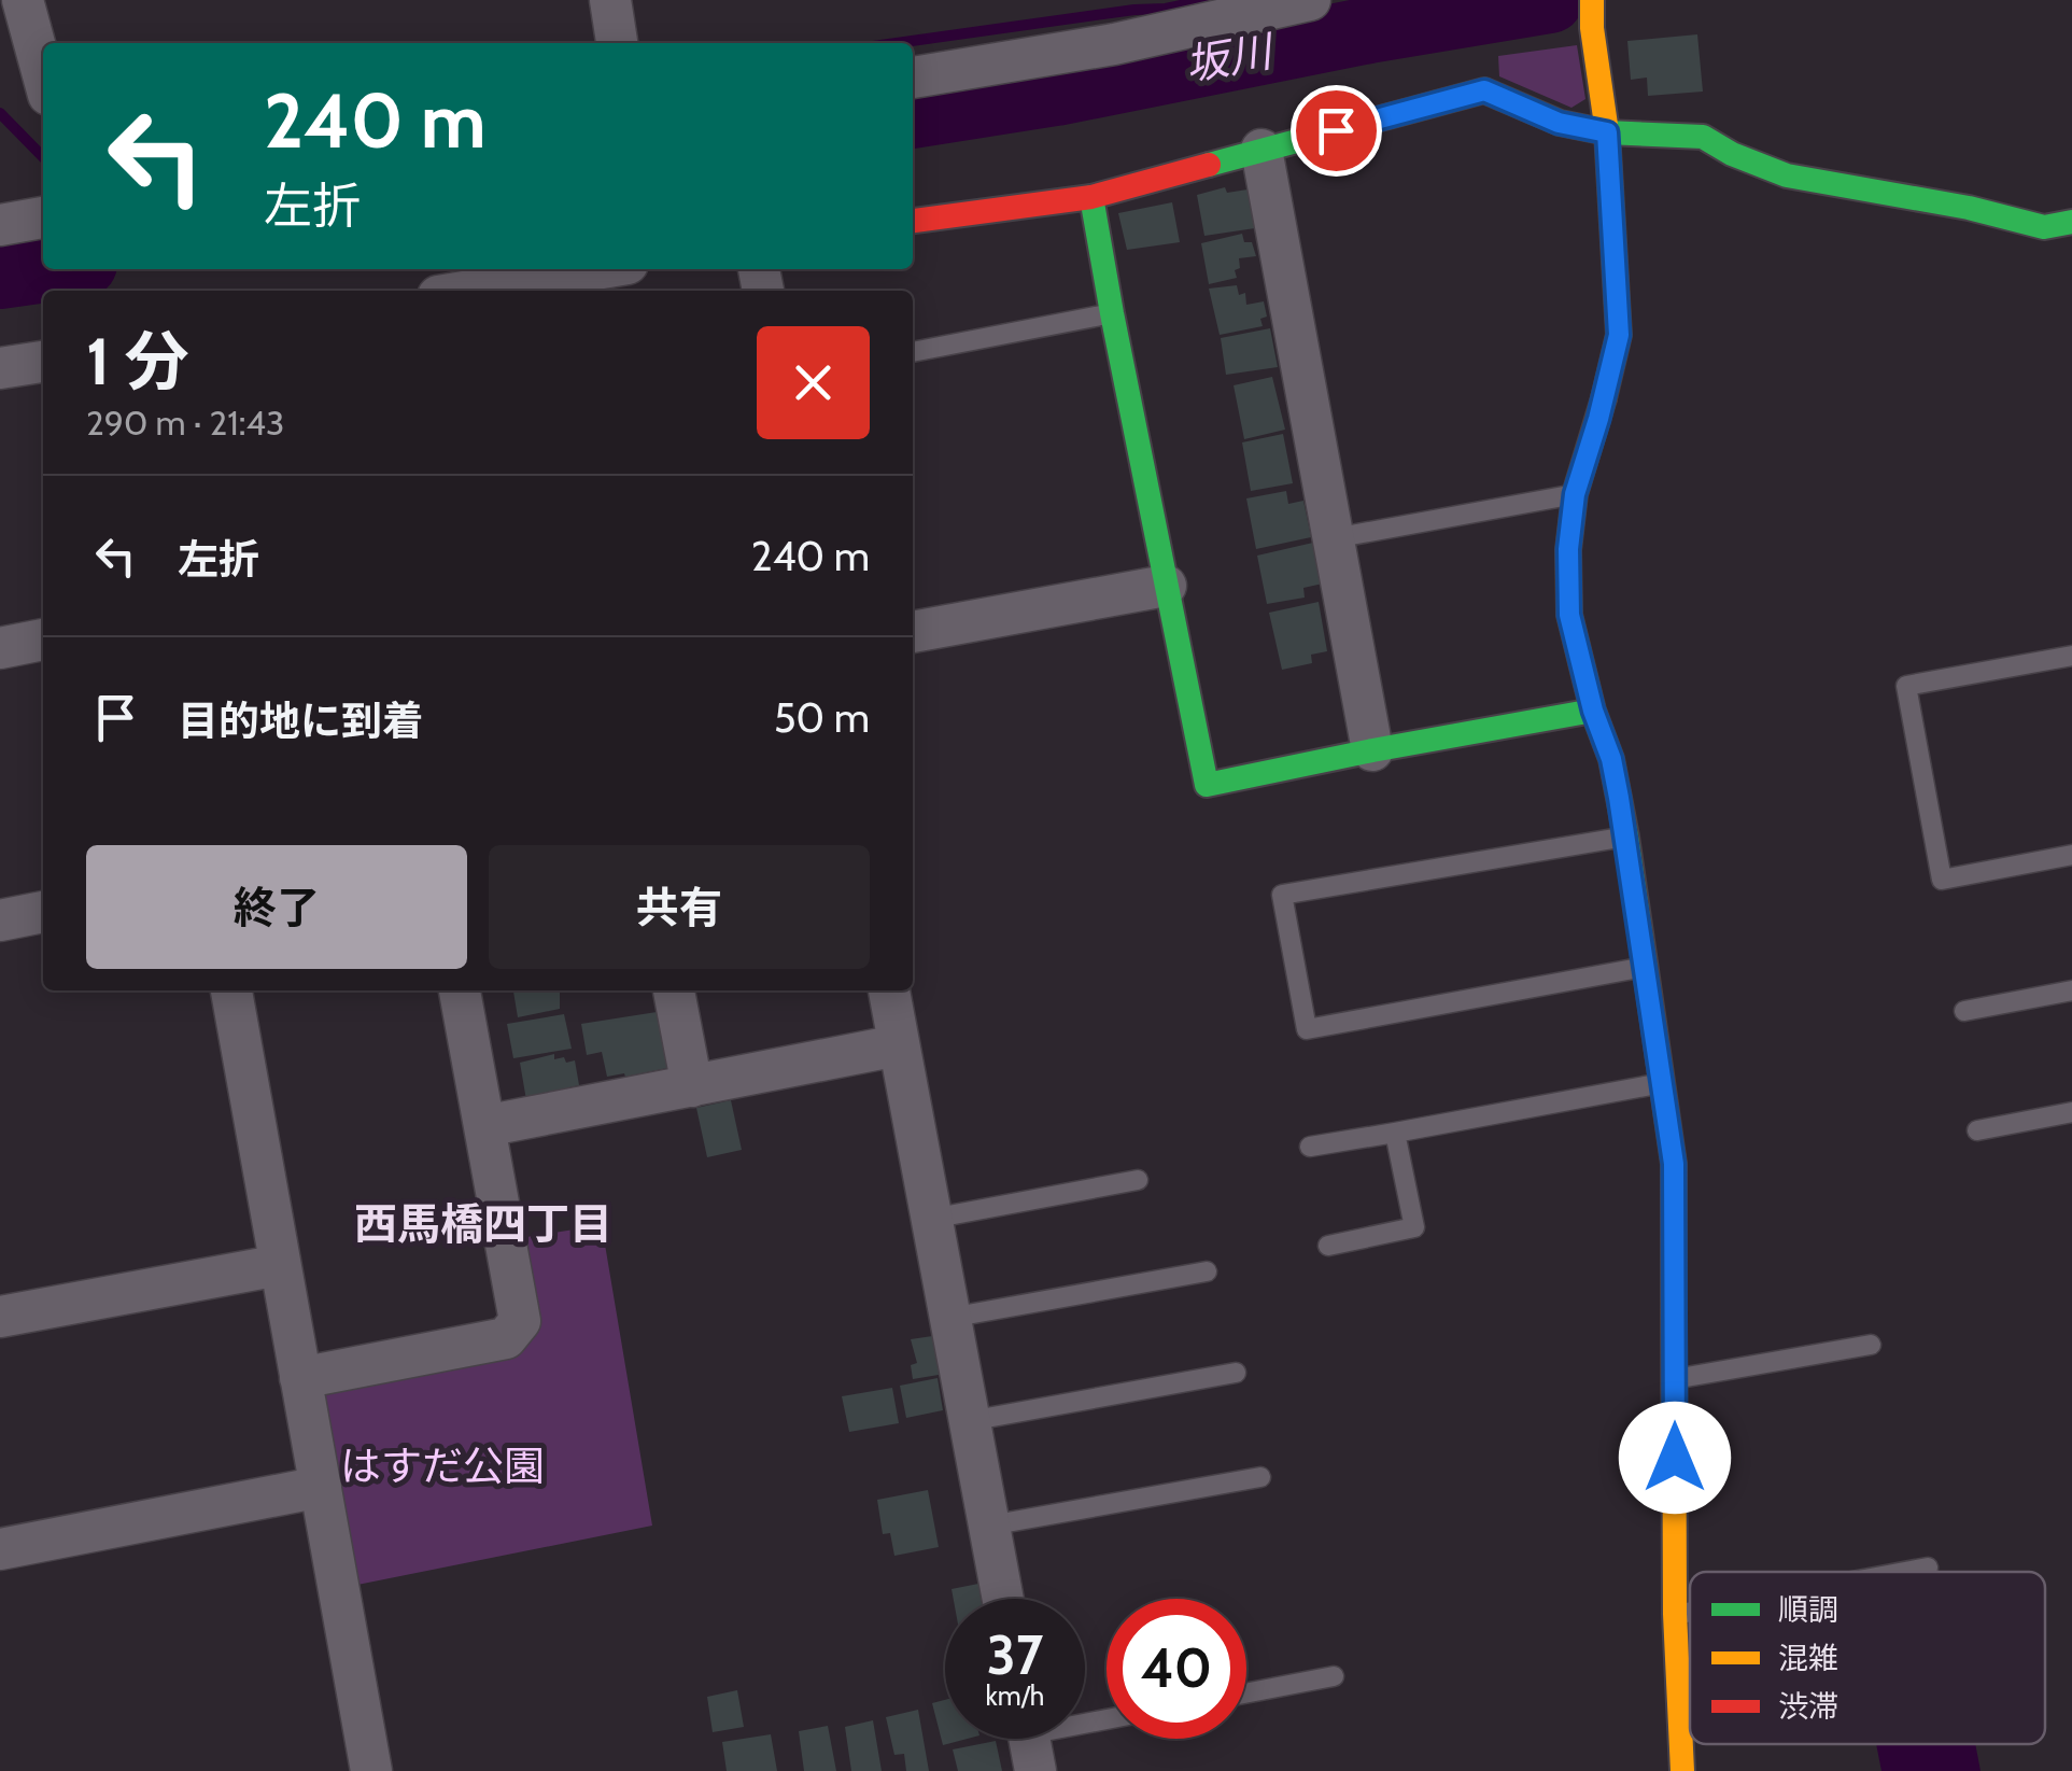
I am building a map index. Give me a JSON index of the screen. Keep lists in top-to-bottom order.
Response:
{
  "districts": ["西馬橋四丁目"],
  "water": ["坂川"],
  "parks": ["はすだ公園"],
  "legend": ["順調", "混雑", "渋滞"],
  "page": {
    "turn": ["240 m", "左折"],
    "heading": ["1 分", "290 m · 21:43"],
    "list": [
      {
        "name": "左折",
        "value": "240 m"
      },
      {
        "name": "目的地に到着",
        "value": "50 m"
      }
    ],
    "buttons": ["終了", "共有"],
    "speed": "37 km/h",
    "limit": "40"
  }
}
